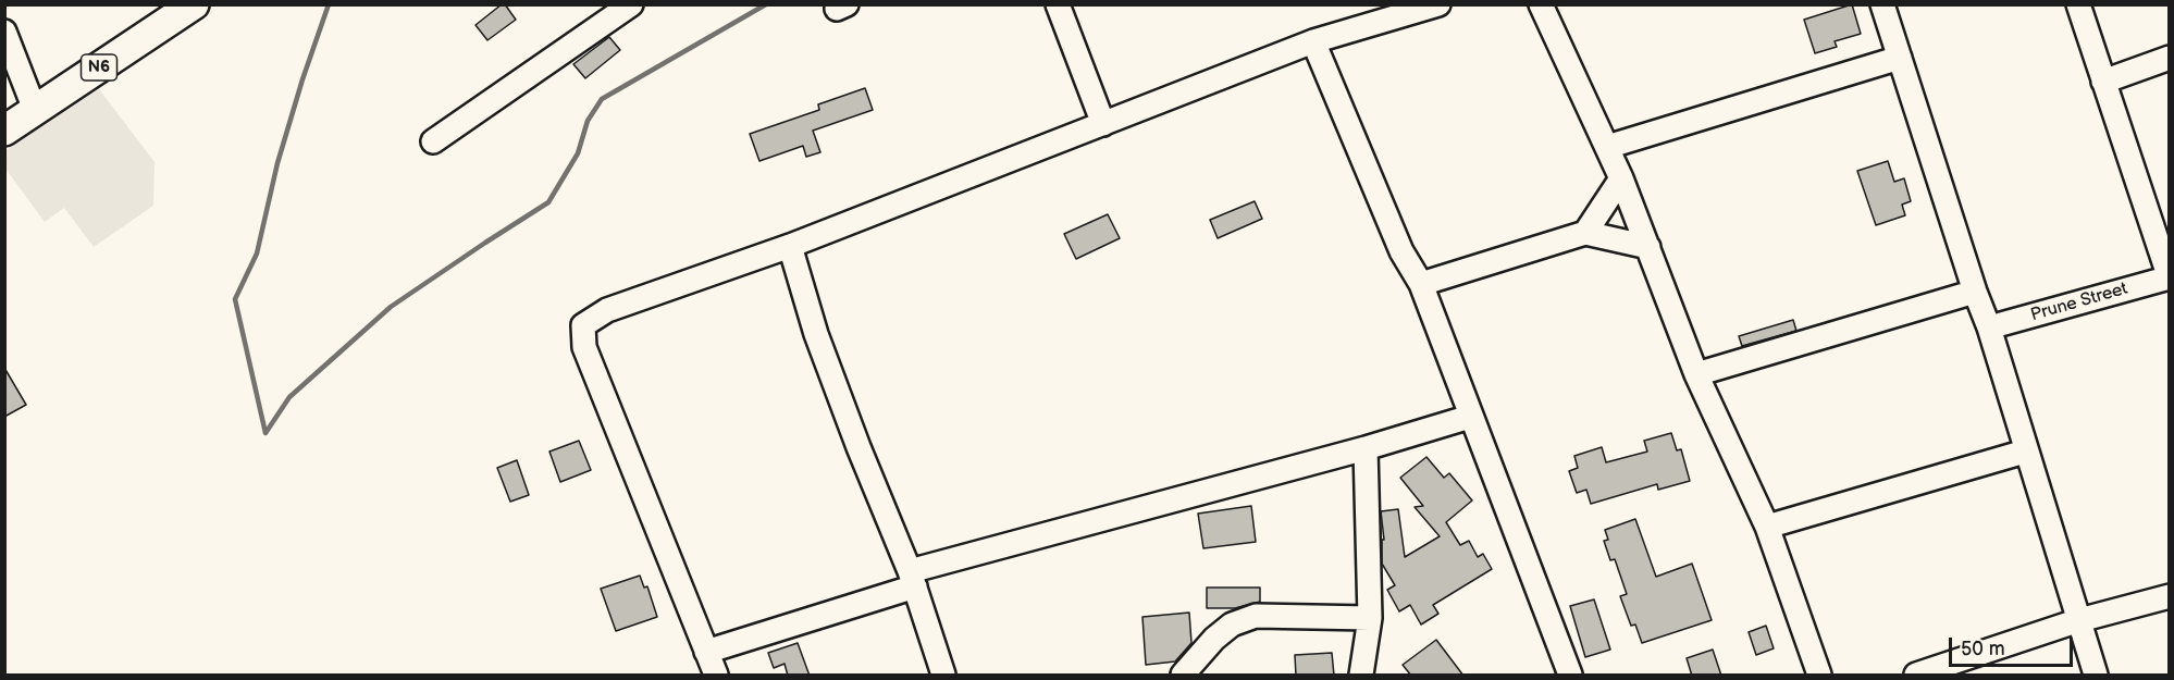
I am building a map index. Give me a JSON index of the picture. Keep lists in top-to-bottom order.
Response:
{
  "streets": {
    "main road": ["N6"],
    "street": ["Prune Street"]
  },
  "scale_bar": "50 m"
}
